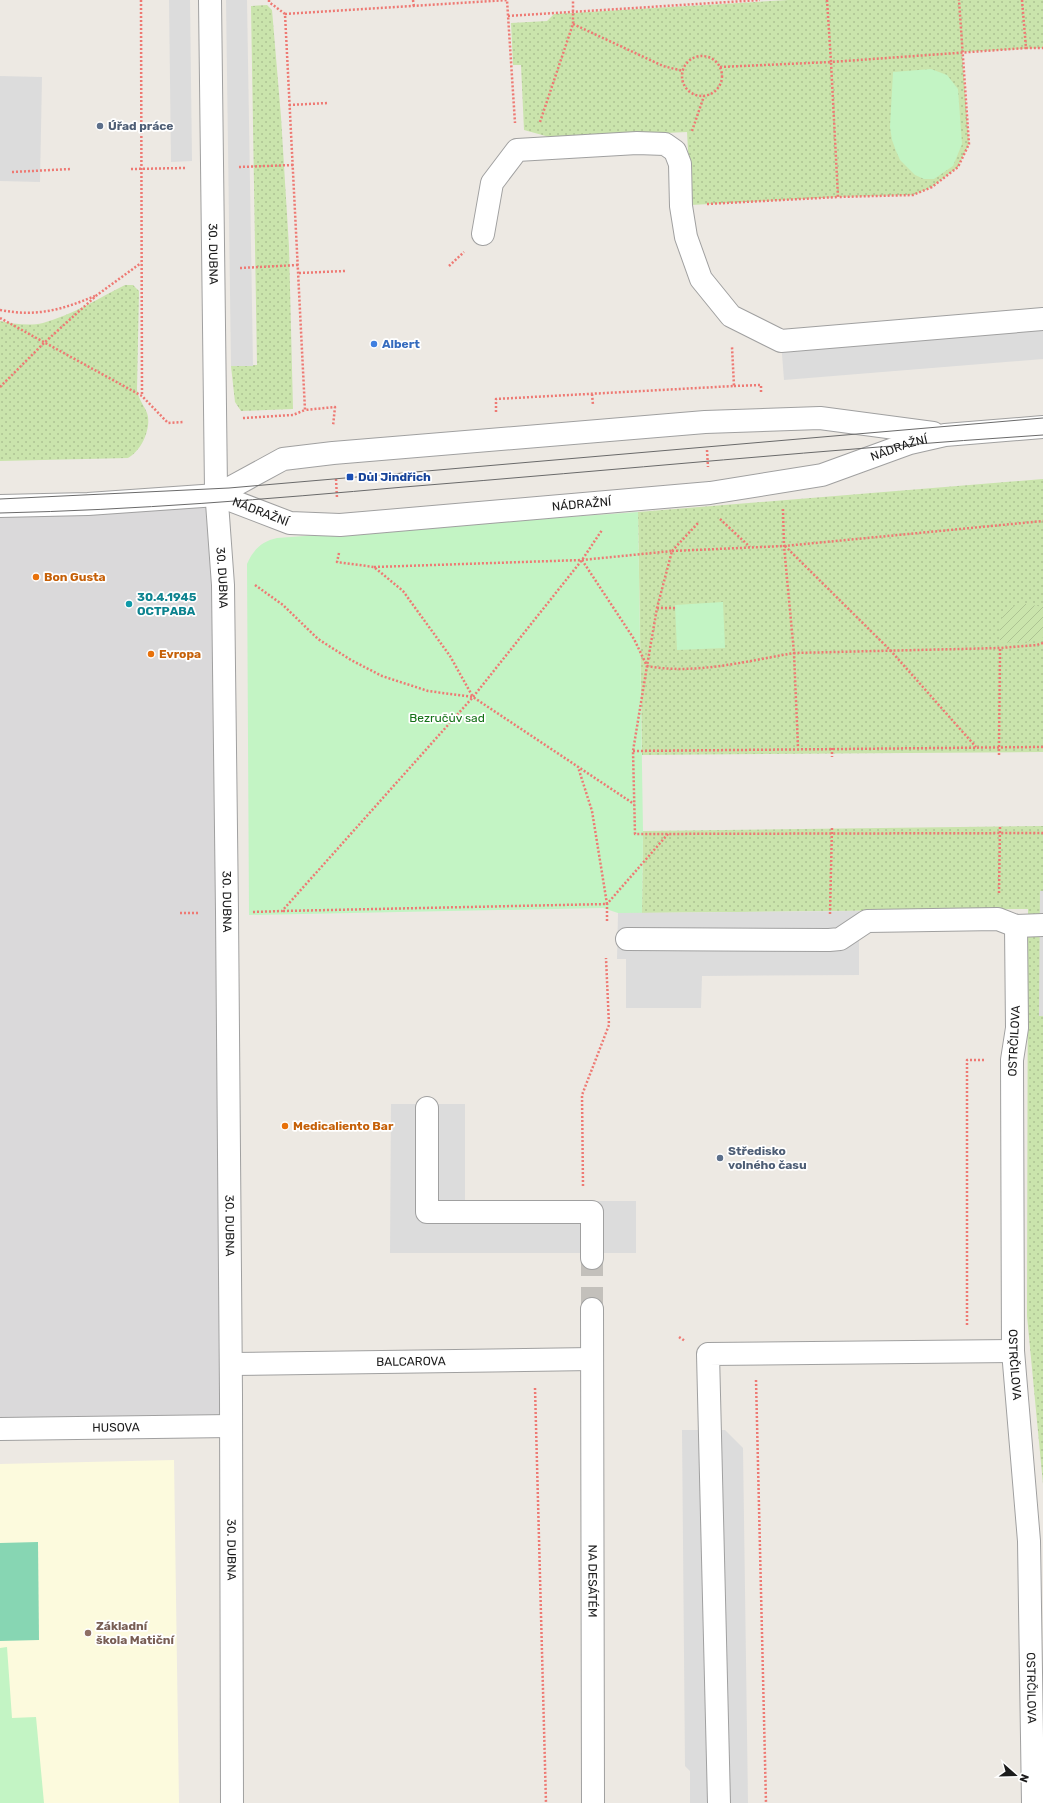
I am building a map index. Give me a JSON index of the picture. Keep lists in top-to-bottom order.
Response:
{
  "streets": {
    "street": [
      "30. DUBNA",
      "NÁDRAŽNÍ",
      "OSTRČILOVA",
      "BALCAROVA",
      "HUSOVA",
      "NA DESÁTÉM"
    ]
  },
  "crossings": [
    ["30. DUBNA", "NÁDRAŽNÍ"],
    ["30. DUBNA", "BALCAROVA"],
    ["30. DUBNA", "HUSOVA"],
    ["BALCAROVA", "NA DESÁTÉM"]
  ],
  "parks": ["Bezručův sad"],
  "places": {
    "other": [
      "Úřad práce",
      "Albert",
      "Bon Gusta",
      "30.4.1945 ОСТРАВА",
      "Evropa",
      "Medicaliento Bar",
      "Středisko volného času",
      "Základní škola Matiční"
    ],
    "transit": ["Důl Jindřich"]
  },
  "north": "right"
}
